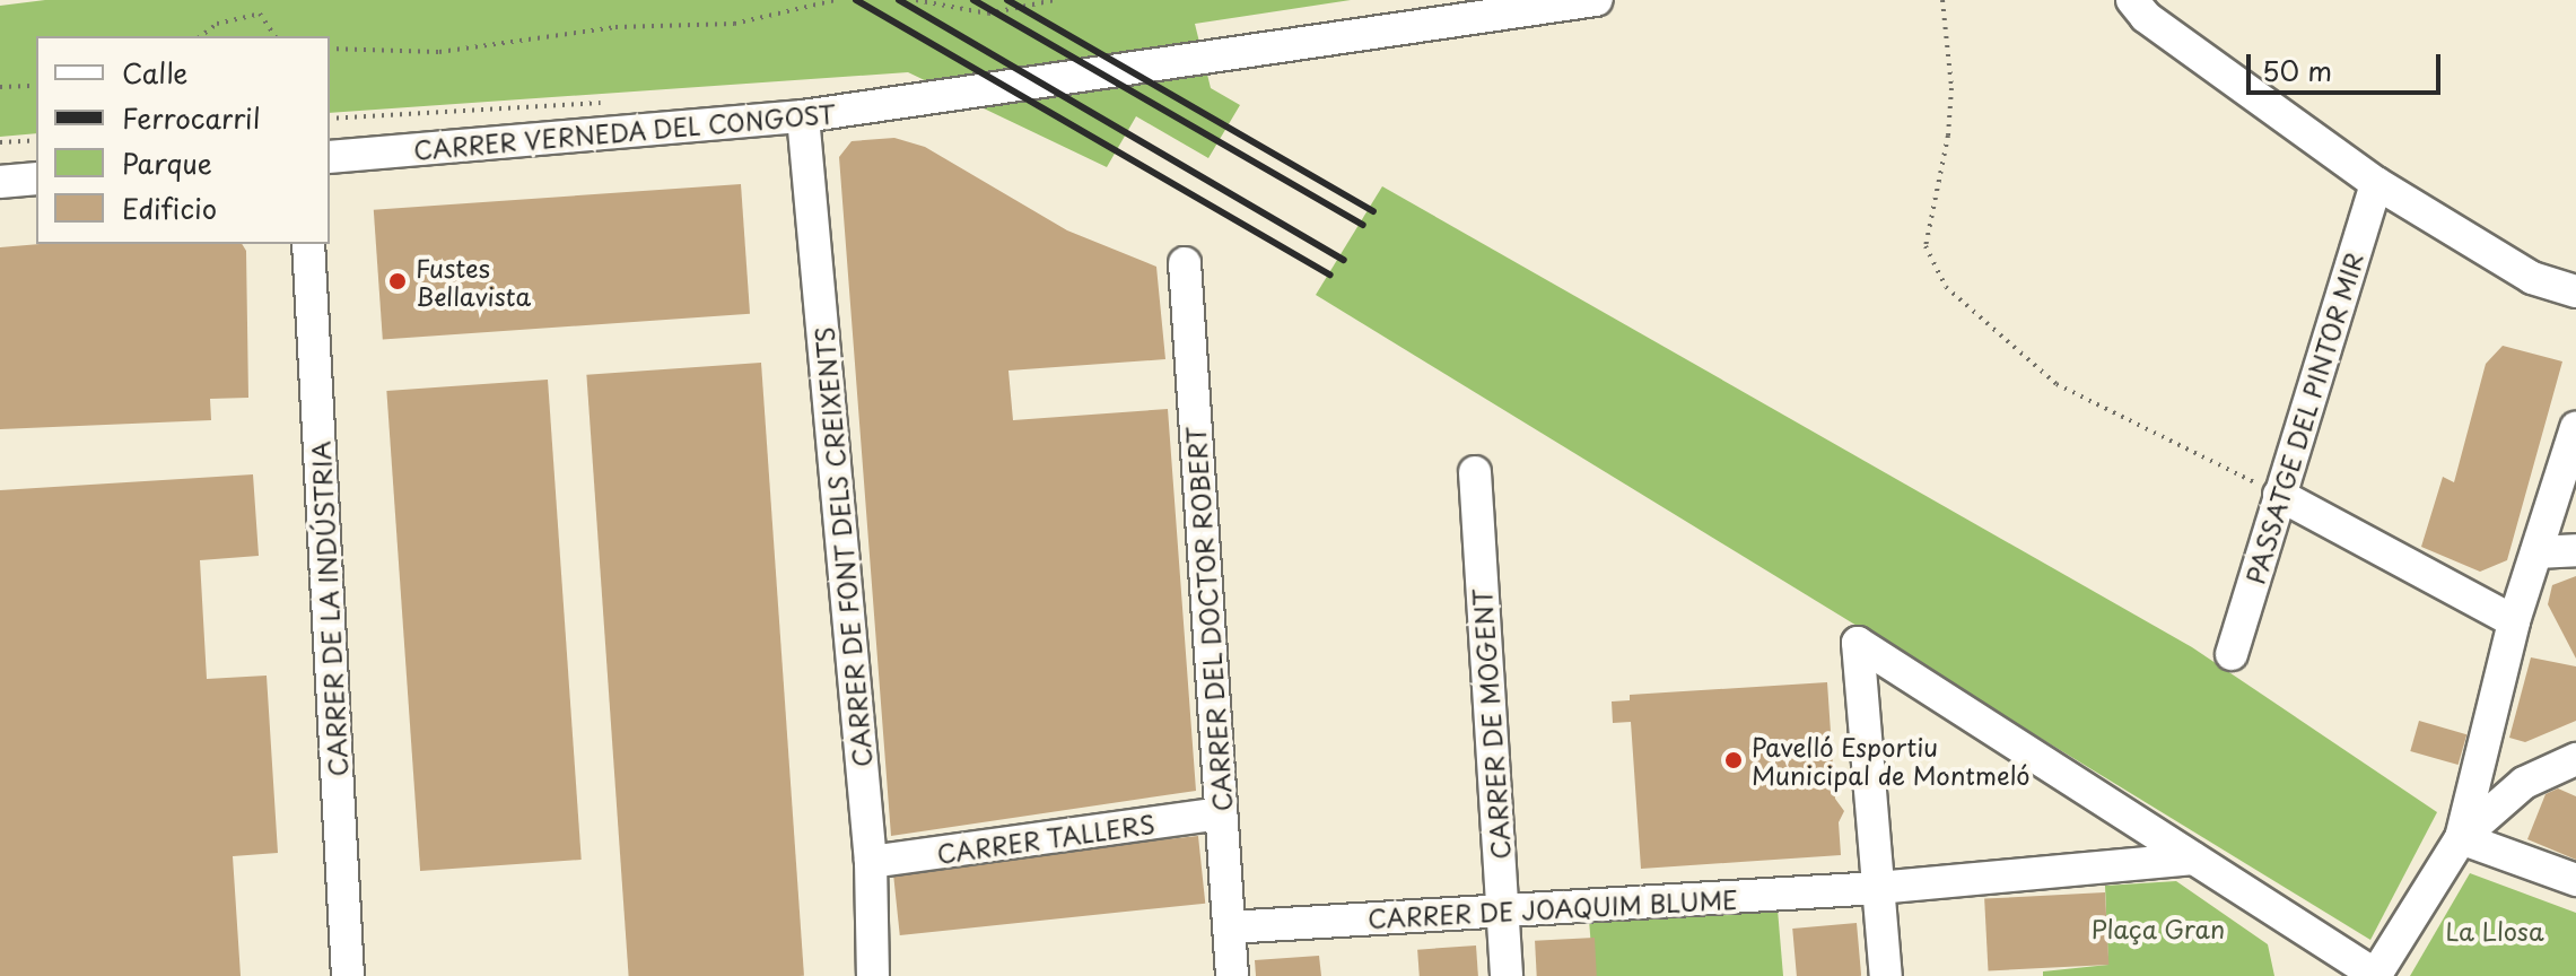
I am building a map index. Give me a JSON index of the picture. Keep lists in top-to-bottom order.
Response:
{
  "streets": {
    "street": [
      "CARRER VERNEDA DEL CONGOST",
      "PASSATGE DEL PINTOR MIR",
      "CARRER DE FONT DELS CREIXENTS",
      "CARRER DE LA INDÚSTRIA",
      "CARRER DEL DOCTOR ROBERT",
      "CARRER DE MOGENT",
      "CARRER TALLERS",
      "CARRER DE JOAQUIM BLUME"
    ]
  },
  "crossings": [
    ["CARRER VERNEDA DEL CONGOST", "CARRER DE FONT DELS CREIXENTS"],
    ["CARRER DE FONT DELS CREIXENTS", "CARRER TALLERS"],
    ["CARRER DEL DOCTOR ROBERT", "CARRER TALLERS"],
    ["CARRER DEL DOCTOR ROBERT", "CARRER DE JOAQUIM BLUME"],
    ["CARRER DE MOGENT", "CARRER DE JOAQUIM BLUME"]
  ],
  "parks": ["Plaça Gran", "La Llosa"],
  "places": ["Fustes Bellavista", "Pavelló Esportiu Municipal de Montmeló"],
  "legend": [
    "Calle",
    "Ferrocarril",
    "Parque",
    "Edificio"
  ],
  "scale_bar": "50 m"
}
